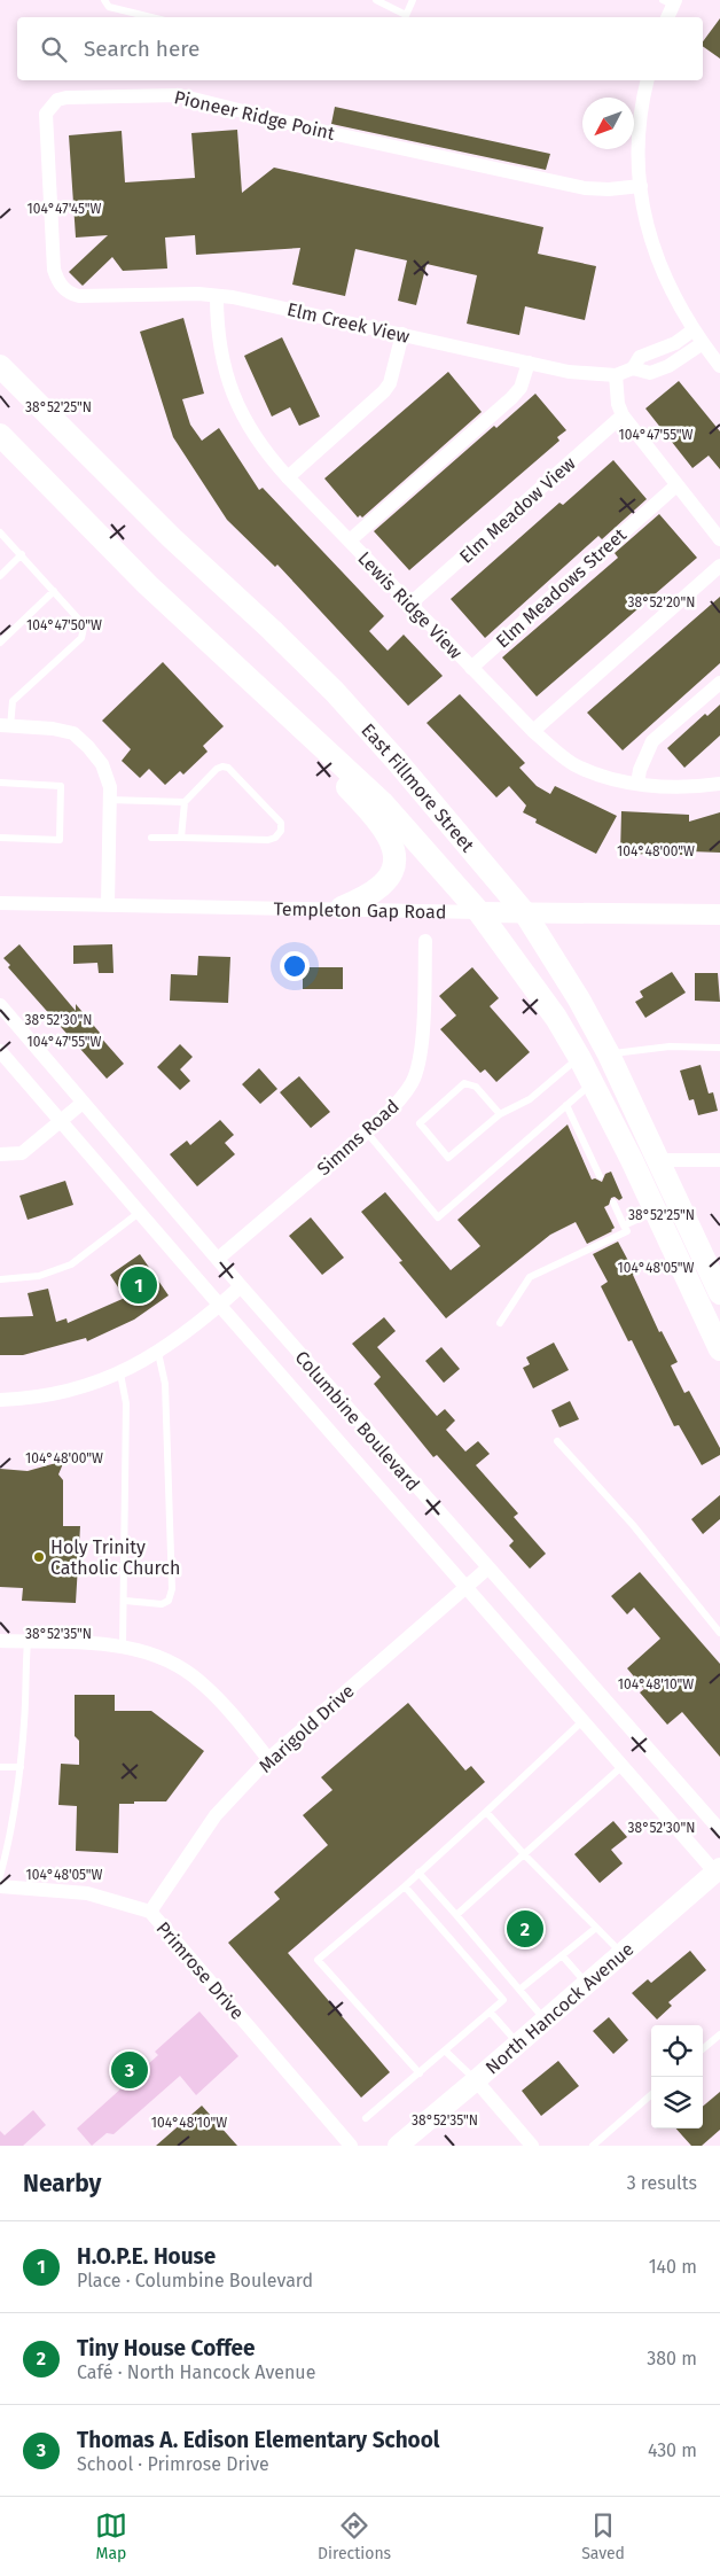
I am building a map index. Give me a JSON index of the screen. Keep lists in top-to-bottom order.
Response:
{
  "streets": {
    "main road": ["East Fillmore Street"],
    "street": [
      "Pioneer Ridge Point",
      "Elm Creek View",
      "Elm Meadow View",
      "Elm Meadows Street",
      "Lewis Ridge View",
      "Templeton Gap Road",
      "Simms Road",
      "Columbine Boulevard",
      "Marigold Drive",
      "Primrose Drive",
      "North Hancock Avenue"
    ]
  },
  "crossings": [
    ["Pioneer Ridge Point", "Elm Creek View"],
    ["Elm Creek View", "Lewis Ridge View"],
    ["Elm Meadow View", "Lewis Ridge View"],
    ["Elm Meadows Street", "Lewis Ridge View"],
    ["East Fillmore Street", "Templeton Gap Road"],
    ["Simms Road", "Columbine Boulevard"],
    ["Columbine Boulevard", "Marigold Drive"],
    ["Columbine Boulevard", "North Hancock Avenue"],
    ["Marigold Drive", "Primrose Drive"]
  ],
  "places": ["Holy Trinity Catholic Church"],
  "north": "bottom left",
  "page": {
    "search": "Search here",
    "pins": ["1", "2", "3"],
    "heading": ["Nearby", "3 results"],
    "list": [
      {
        "mark": "1",
        "name": "H.O.P.E. House",
        "note": "Place · Columbine Boulevard",
        "value": "140 m"
      },
      {
        "mark": "2",
        "name": "Tiny House Coffee",
        "note": "Café · North Hancock Avenue",
        "value": "380 m"
      },
      {
        "mark": "3",
        "name": "Thomas A. Edison Elementary School",
        "note": "School · Primrose Drive",
        "value": "430 m"
      }
    ],
    "nav": ["Map", "Directions", "Saved"]
  },
  "coordinates": [
    "104°47'45\"W",
    "38°52'25\"N",
    "104°47'55\"W",
    "38°52'20\"N",
    "104°47'50\"W",
    "104°48'00\"W",
    "38°52'30\"N",
    "104°48'05\"W",
    "38°52'35\"N",
    "104°48'10\"W"
  ]
}
